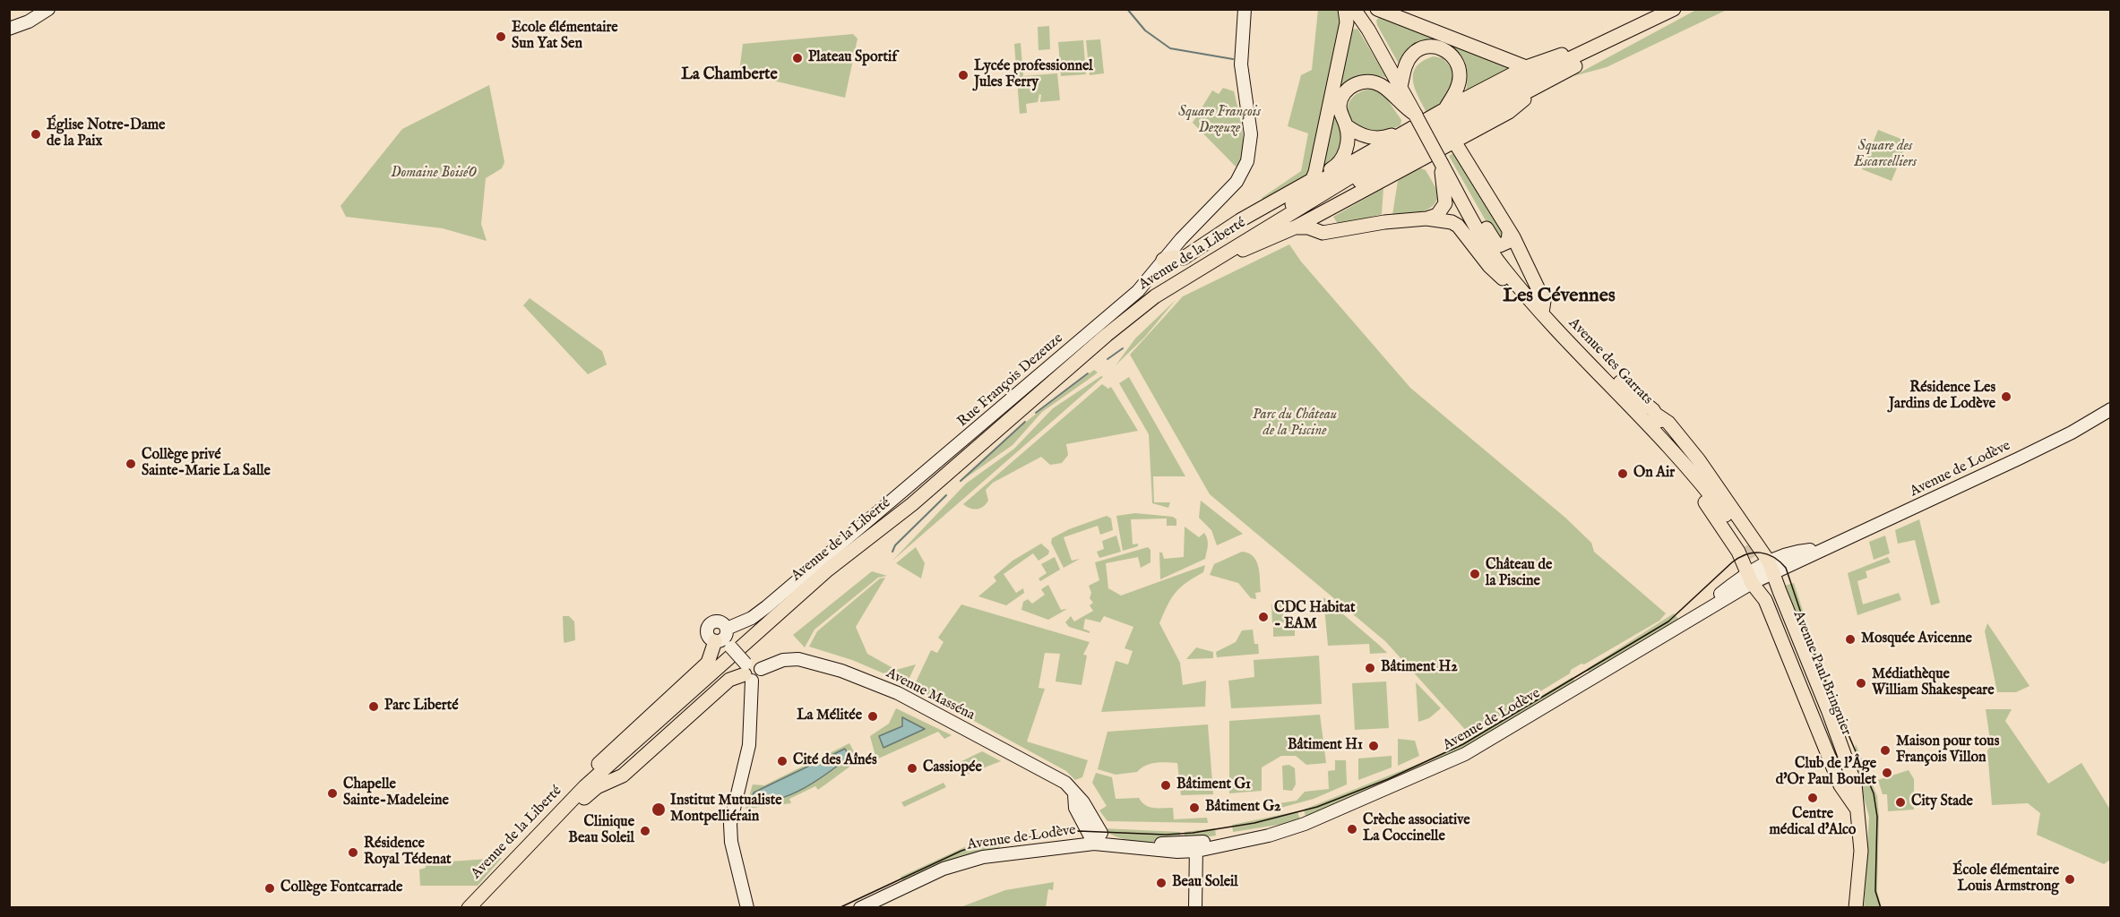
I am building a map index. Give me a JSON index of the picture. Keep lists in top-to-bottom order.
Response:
{
  "streets": {
    "main road": ["Avenue de la Liberté", "Avenue des Garrats", "Avenue Paul Bringuier"],
    "street": ["Rue François Dezeuze", "Avenue de Lodève", "Avenue Masséna"]
  },
  "crossings": [
    ["Avenue des Garrats", "Avenue Paul Bringuier"],
    ["Avenue de Lodève", "Avenue Paul Bringuier"],
    ["Avenue de Lodève", "Avenue Masséna"]
  ],
  "districts": ["La Chamberte", "Les Cévennes"],
  "parks": [
    "Square François Dezeuze",
    "Square des Escarcelliers",
    "Domaine BoiséO",
    "Parc du Château de la Piscine"
  ],
  "places": [
    "Ecole élémentaire Sun Yat Sen",
    "Plateau Sportif",
    "Lycée professionnel Jules Ferry",
    "Église Notre-Dame de la Paix",
    "Résidence Les Jardins de Lodève",
    "Collège privé Sainte-Marie La Salle",
    "On Air",
    "Château de la Piscine",
    "CDC Habitat - EAM",
    "Mosquée Avicenne",
    "Bâtiment H2",
    "Médiathèque William Shakespeare",
    "Parc Liberté",
    "La Mélitée",
    "Bâtiment H1",
    "Maison pour tous François Villon",
    "Cité des Aînés",
    "Cassiopée",
    "Club de l'Âge d'Or Paul Boulet",
    "Bâtiment G1",
    "Chapelle Sainte-Madeleine",
    "Centre médical d'Alco",
    "City Stade",
    "Bâtiment G2",
    "Institut Mutualiste Montpelliérain",
    "Crèche associative La Coccinelle",
    "Clinique Beau Soleil",
    "Résidence Royal Tédenat",
    "École élémentaire Louis Armstrong",
    "Beau Soleil",
    "Collège Fontcarrade"
  ]
}
